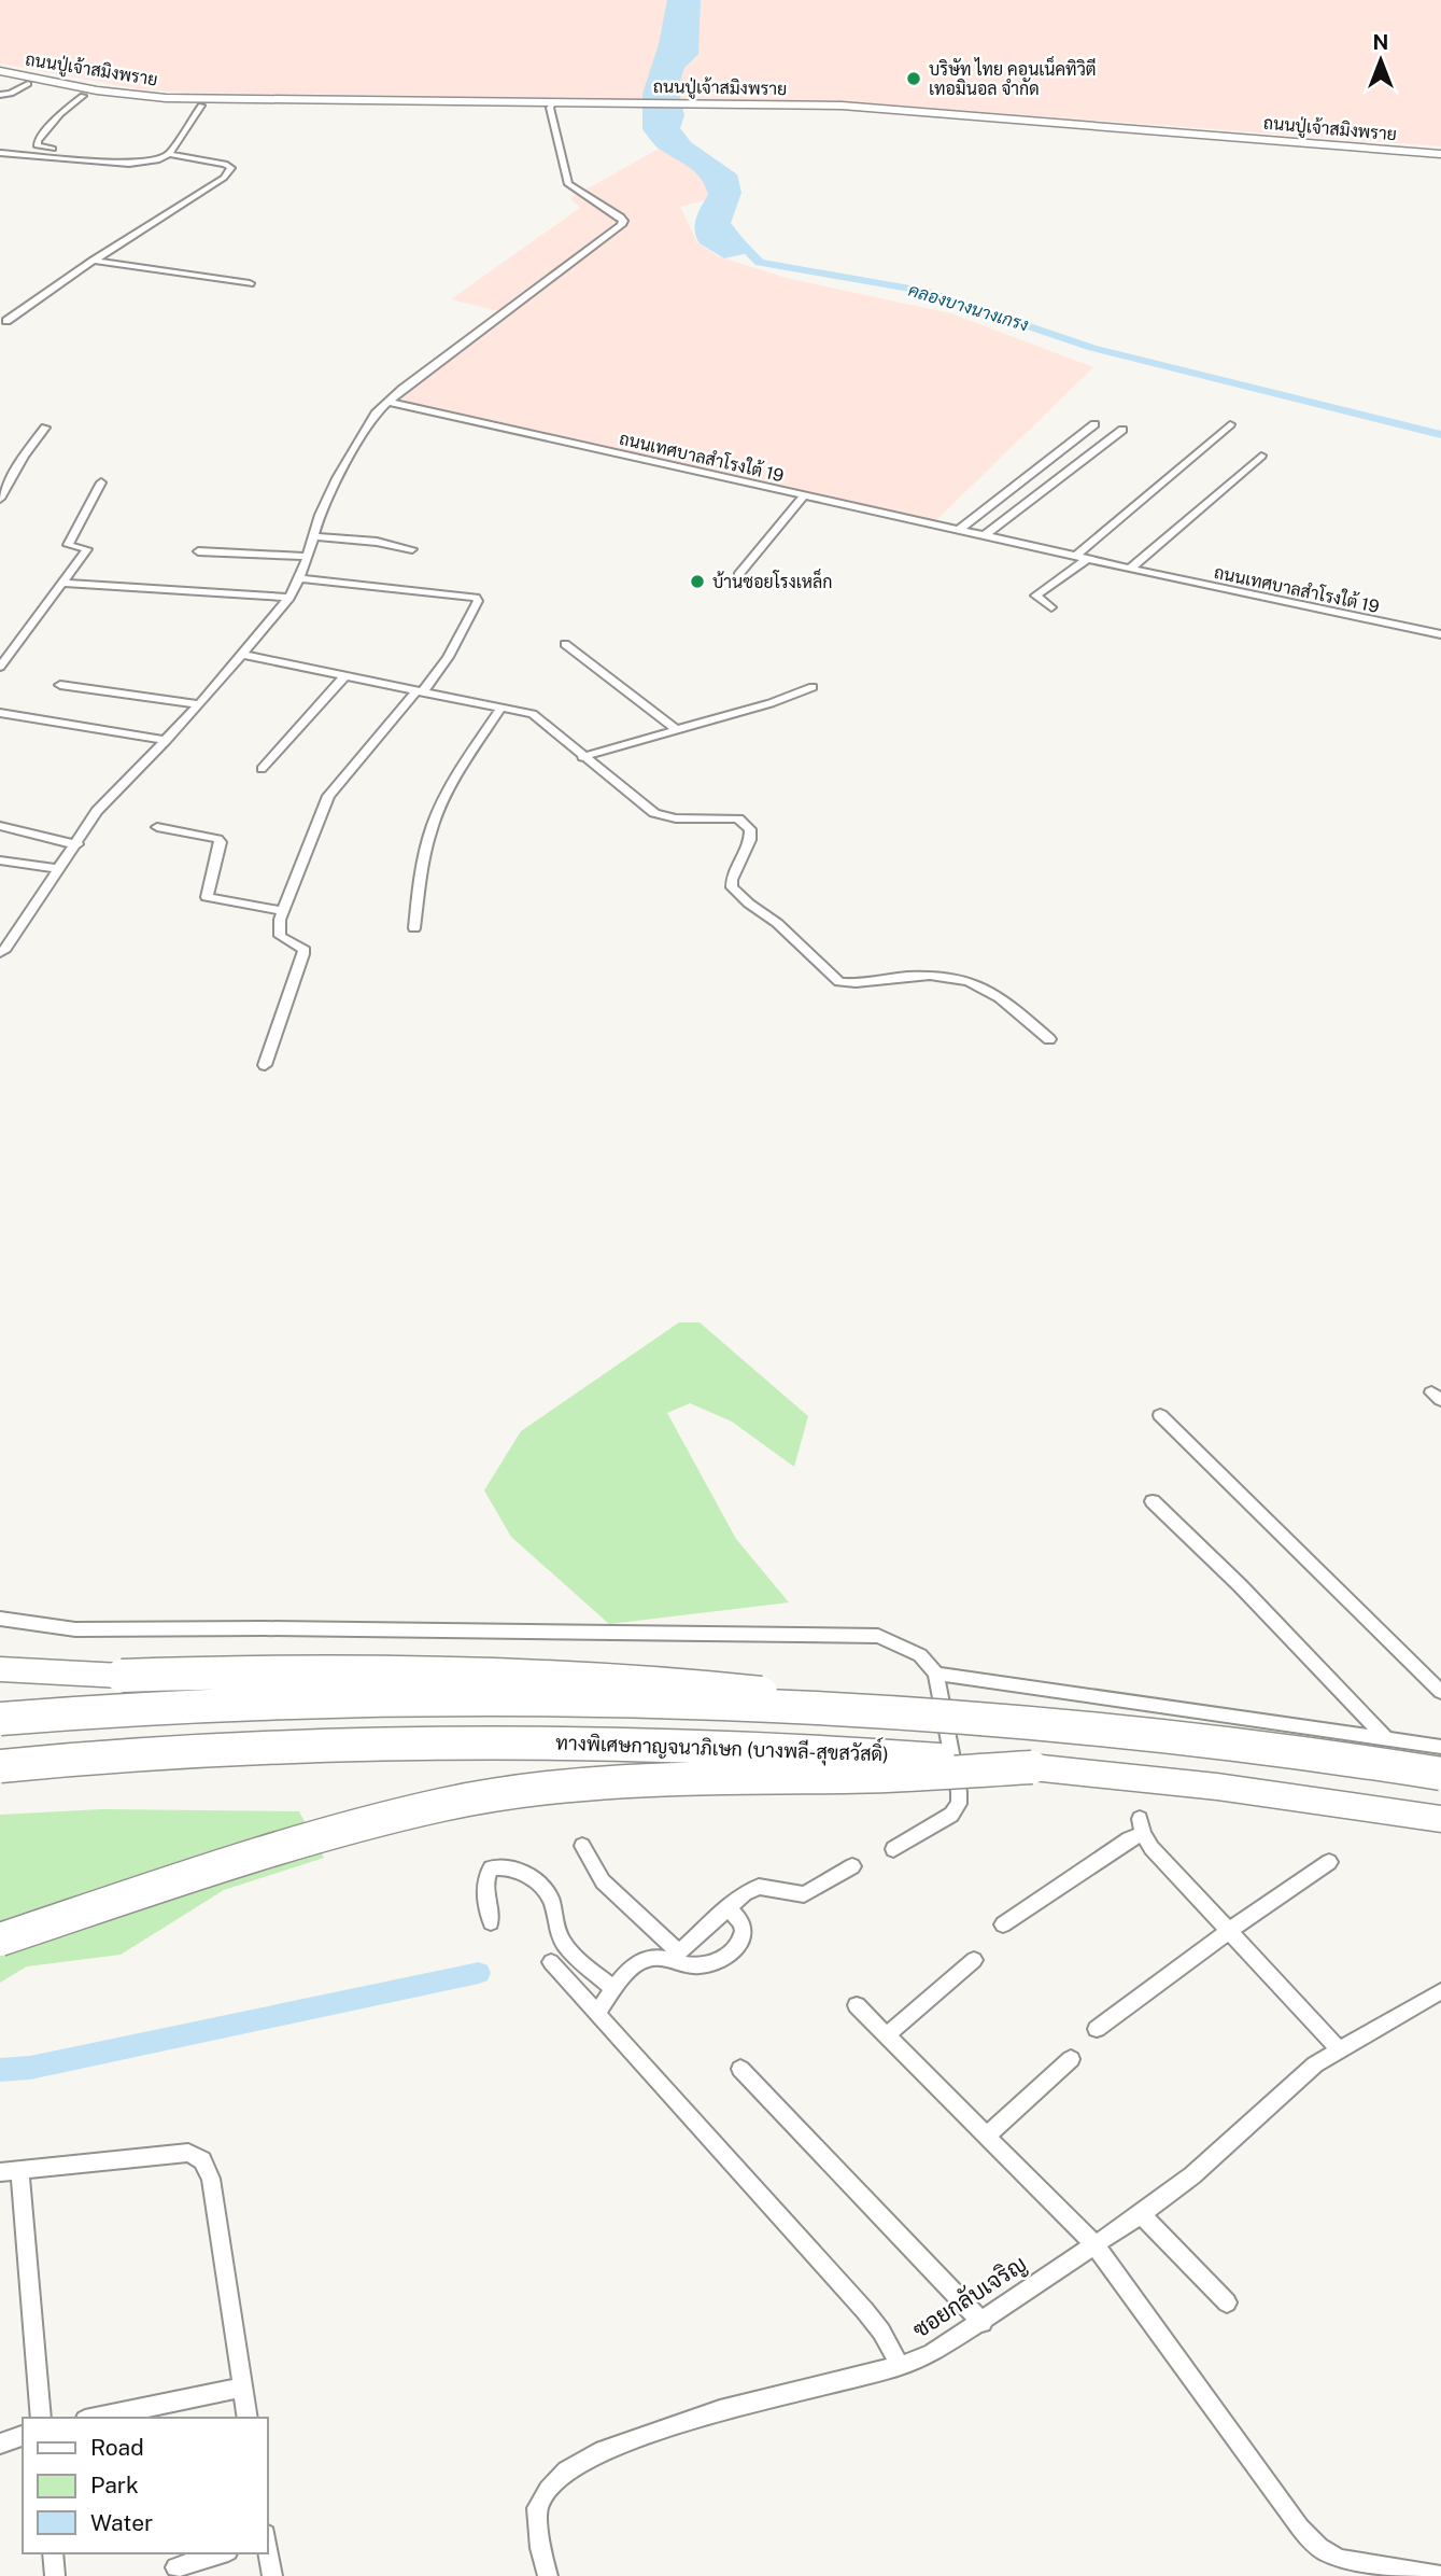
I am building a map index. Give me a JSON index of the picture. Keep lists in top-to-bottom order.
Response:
{
  "streets": {
    "highway": ["ทางพิเศษกาญจนาภิเษก (บางพลี-สุขสวัสดิ์)"],
    "main road": ["ถนนปู่เจ้าสมิงพราย"],
    "street": ["ถนนเทศบาลสำโรงใต้ 19", "ซอยกลับเจริญ"]
  },
  "water": ["คลองบางนางเกรง"],
  "places": ["บริษัท ไทย คอนเน็คทิวิตี เทอมินอล จำกัด", "บ้านซอยโรงเหล็ก"],
  "legend": ["Road", "Park", "Water"],
  "north": "top"
}
